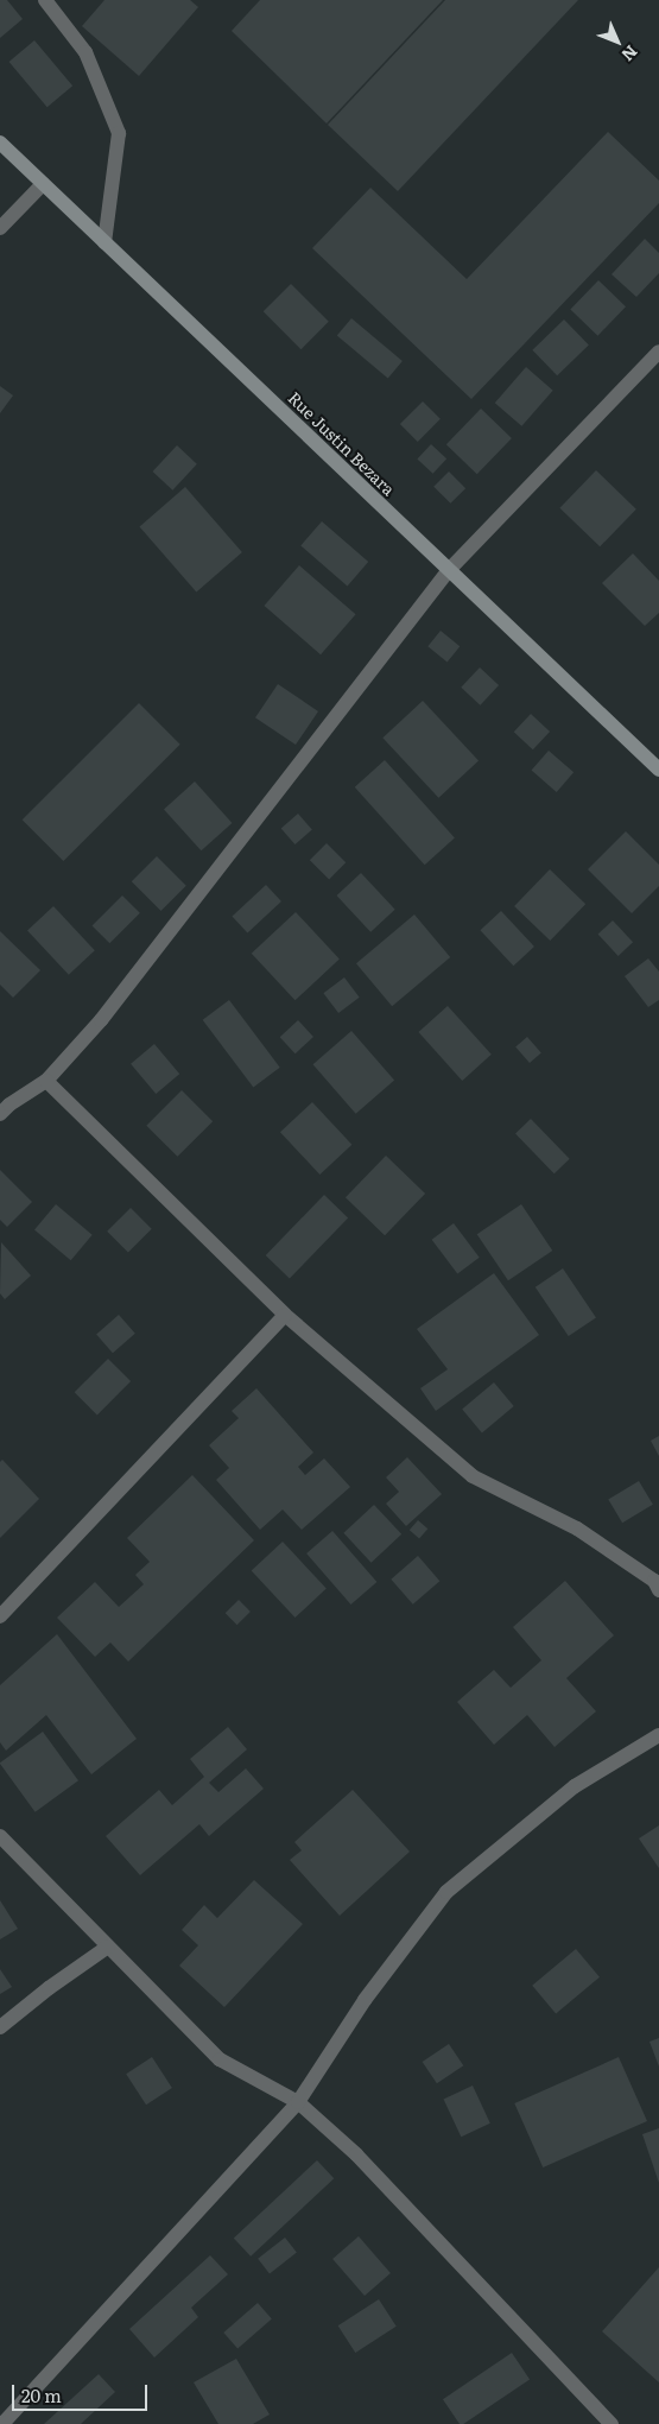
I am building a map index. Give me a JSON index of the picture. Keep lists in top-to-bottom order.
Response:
{
  "streets": {
    "street": ["Rue Justin Bezara"]
  },
  "scale_bar": "20 m",
  "north": "bottom right"
}
